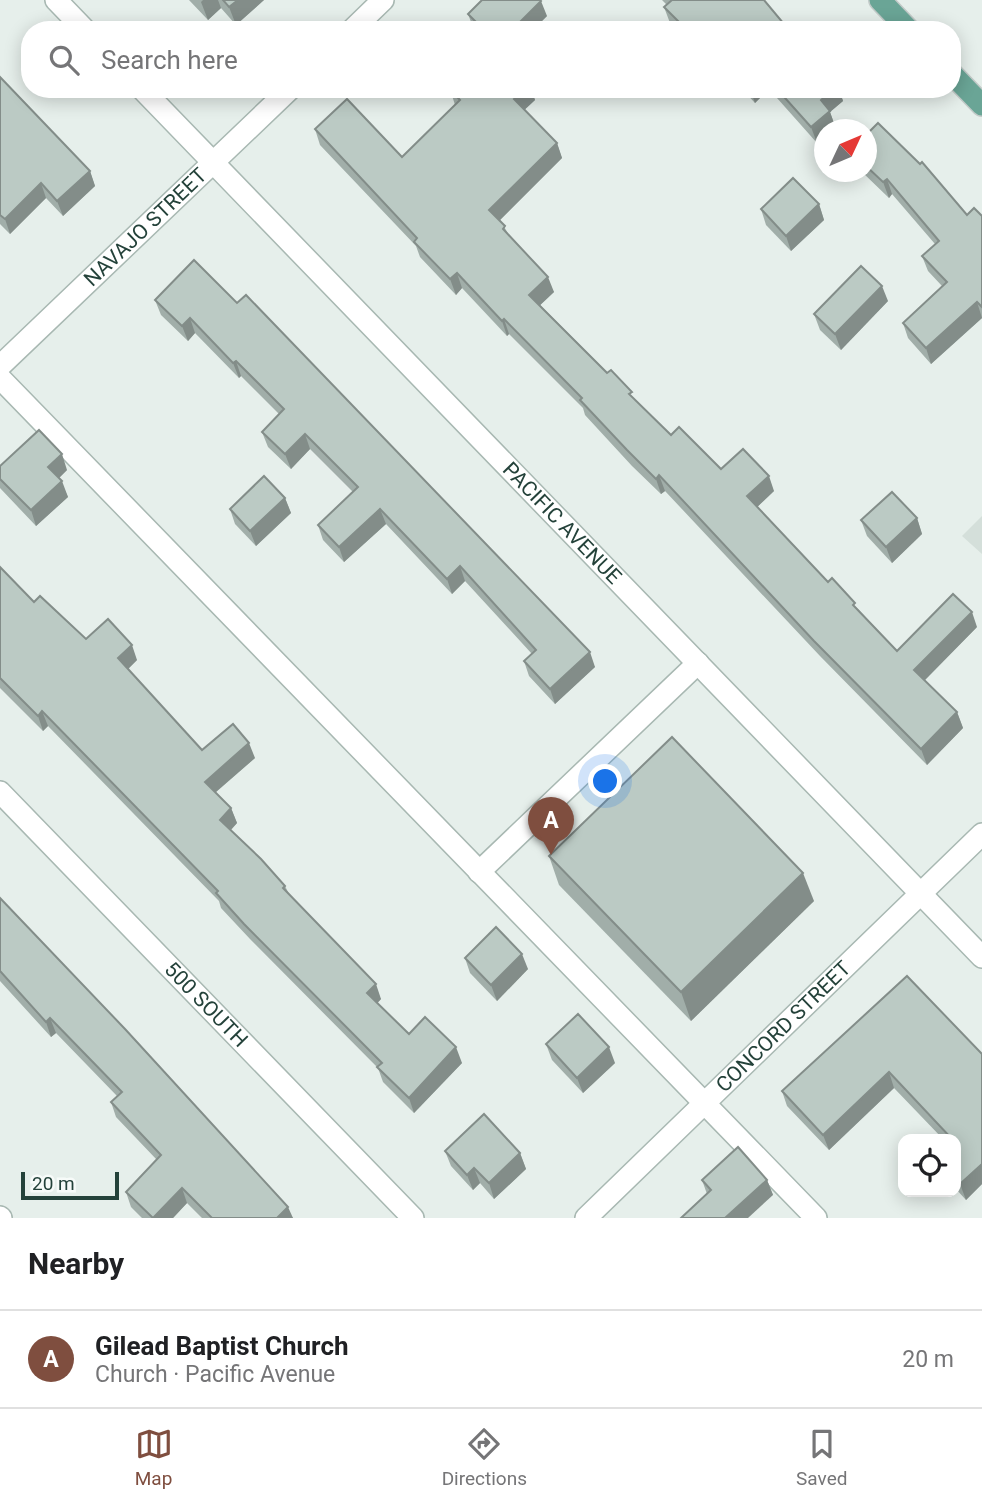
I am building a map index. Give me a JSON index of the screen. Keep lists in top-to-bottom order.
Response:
{
  "streets": {
    "street": [
      "NAVAJO STREET",
      "PACIFIC AVENUE",
      "500 SOUTH",
      "CONCORD STREET"
    ]
  },
  "crossings": [
    ["NAVAJO STREET", "PACIFIC AVENUE"],
    ["PACIFIC AVENUE", "CONCORD STREET"]
  ],
  "scale_bar": "20 m",
  "north": "top right",
  "page": {
    "search": "Search here",
    "pins": "A",
    "scale": "20 m",
    "heading": "Nearby",
    "list": [
      {
        "mark": "A",
        "name": "Gilead Baptist Church",
        "note": "Church · Pacific Avenue",
        "value": "20 m"
      }
    ],
    "nav": ["Map", "Directions", "Saved"]
  }
}
